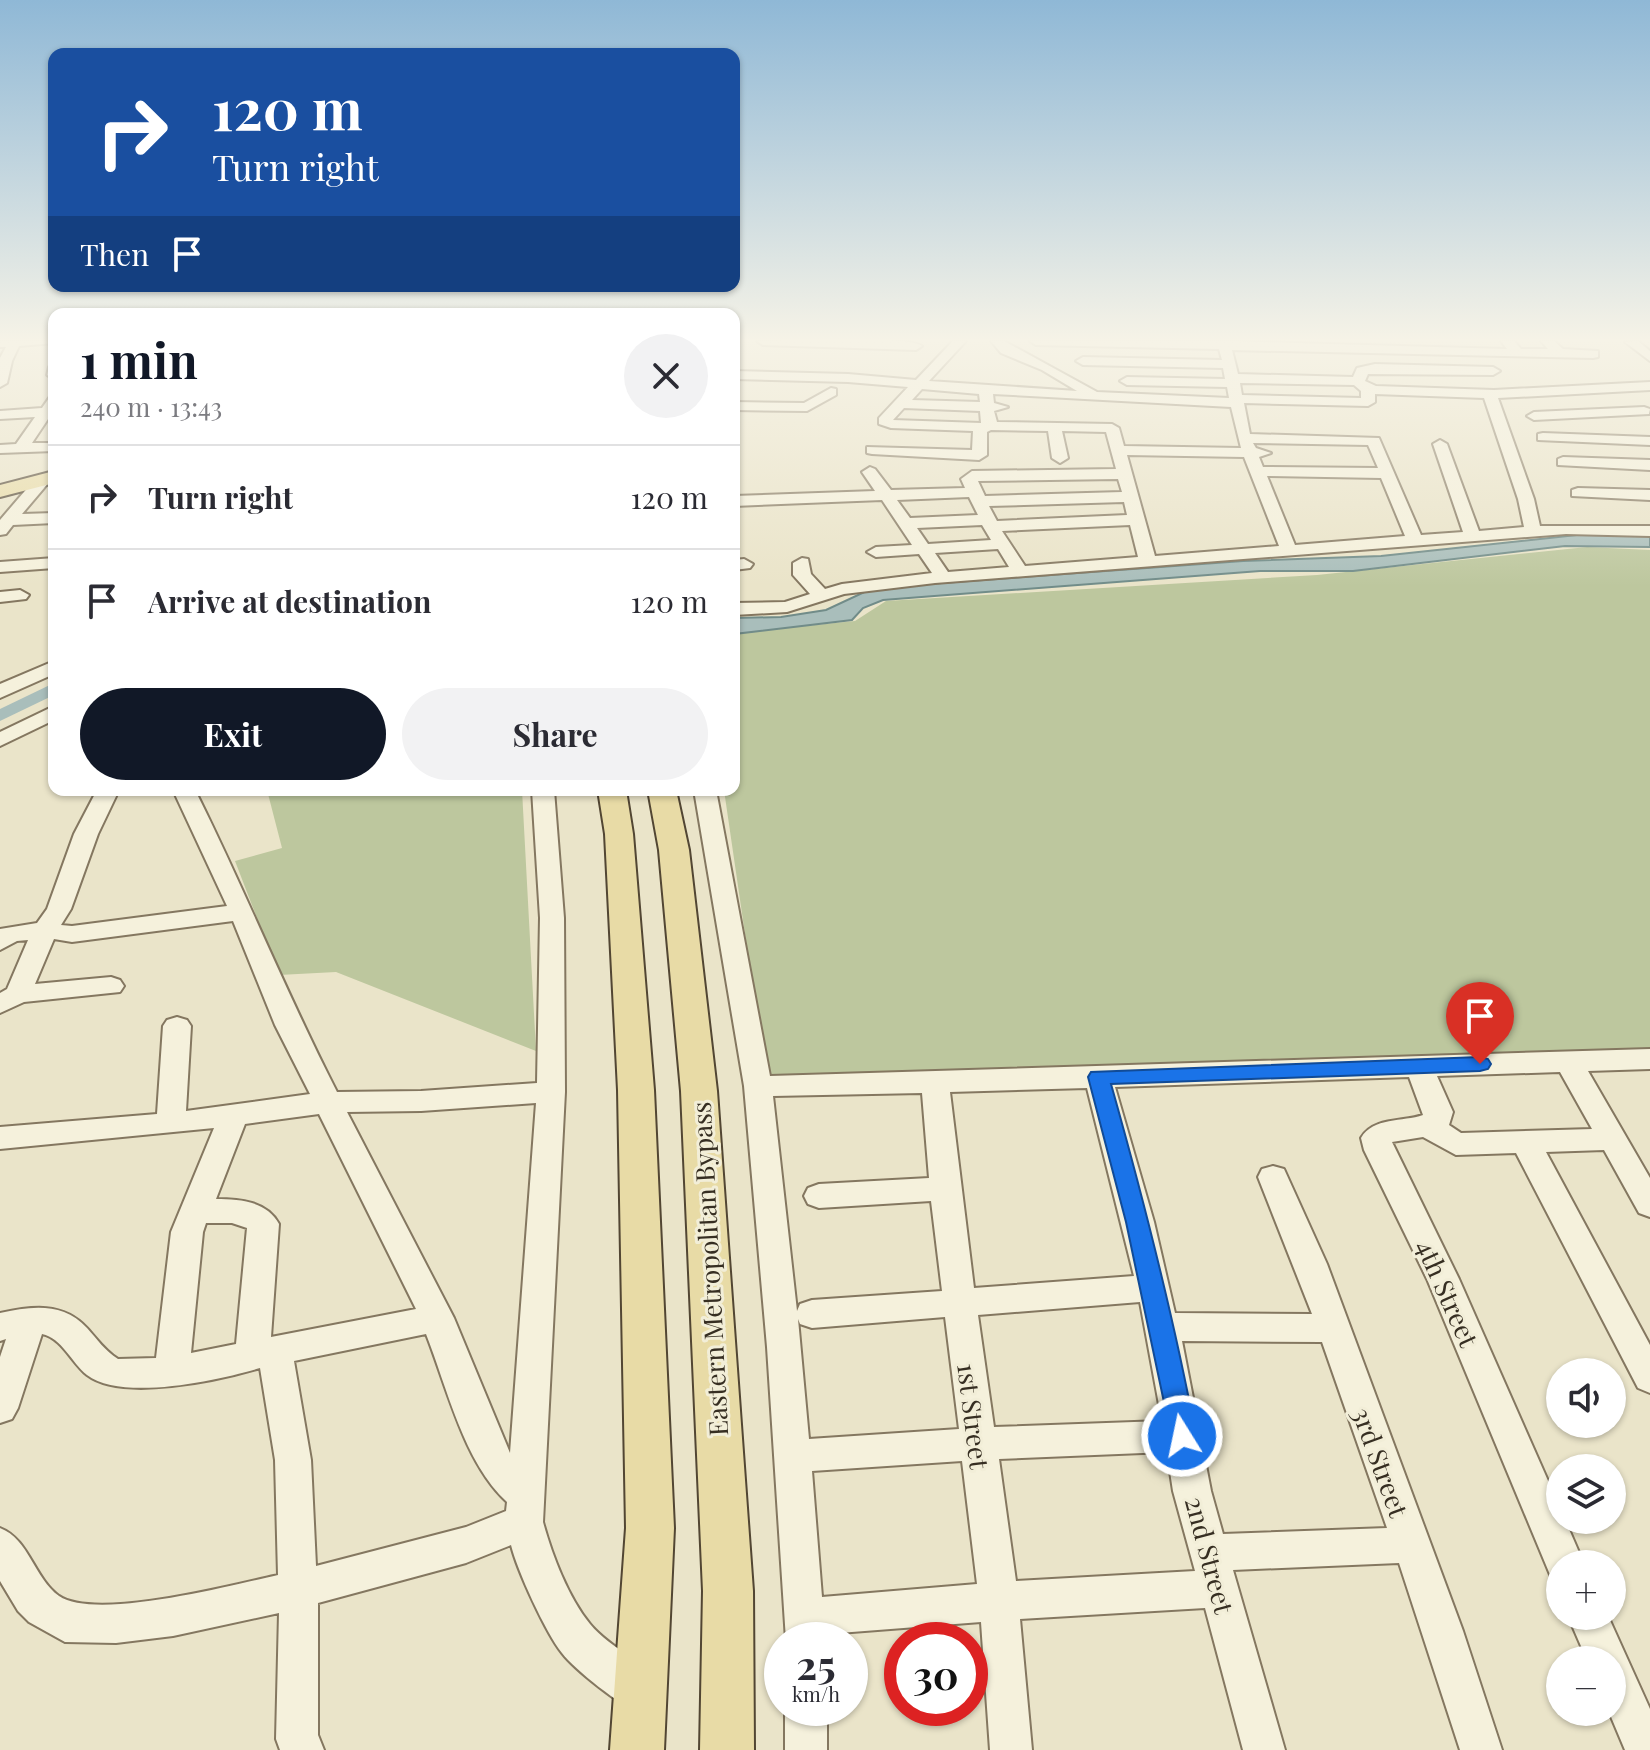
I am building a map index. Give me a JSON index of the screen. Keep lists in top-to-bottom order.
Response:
{
  "streets": {
    "main road": ["Eastern Metropolitan Bypass"],
    "street": [
      "4th Street",
      "1st Street",
      "3rd Street",
      "2nd Street"
    ]
  },
  "page": {
    "turn": ["120 m", "Turn right"],
    "then": "Then",
    "heading": ["1 min", "240 m · 13:43"],
    "list": [
      {
        "name": "Turn right",
        "value": "120 m"
      },
      {
        "name": "Arrive at destination",
        "value": "120 m"
      }
    ],
    "buttons": ["Exit", "Share"],
    "map_buttons": ["+", "−"],
    "speed": "25 km/h",
    "limit": "30"
  }
}
